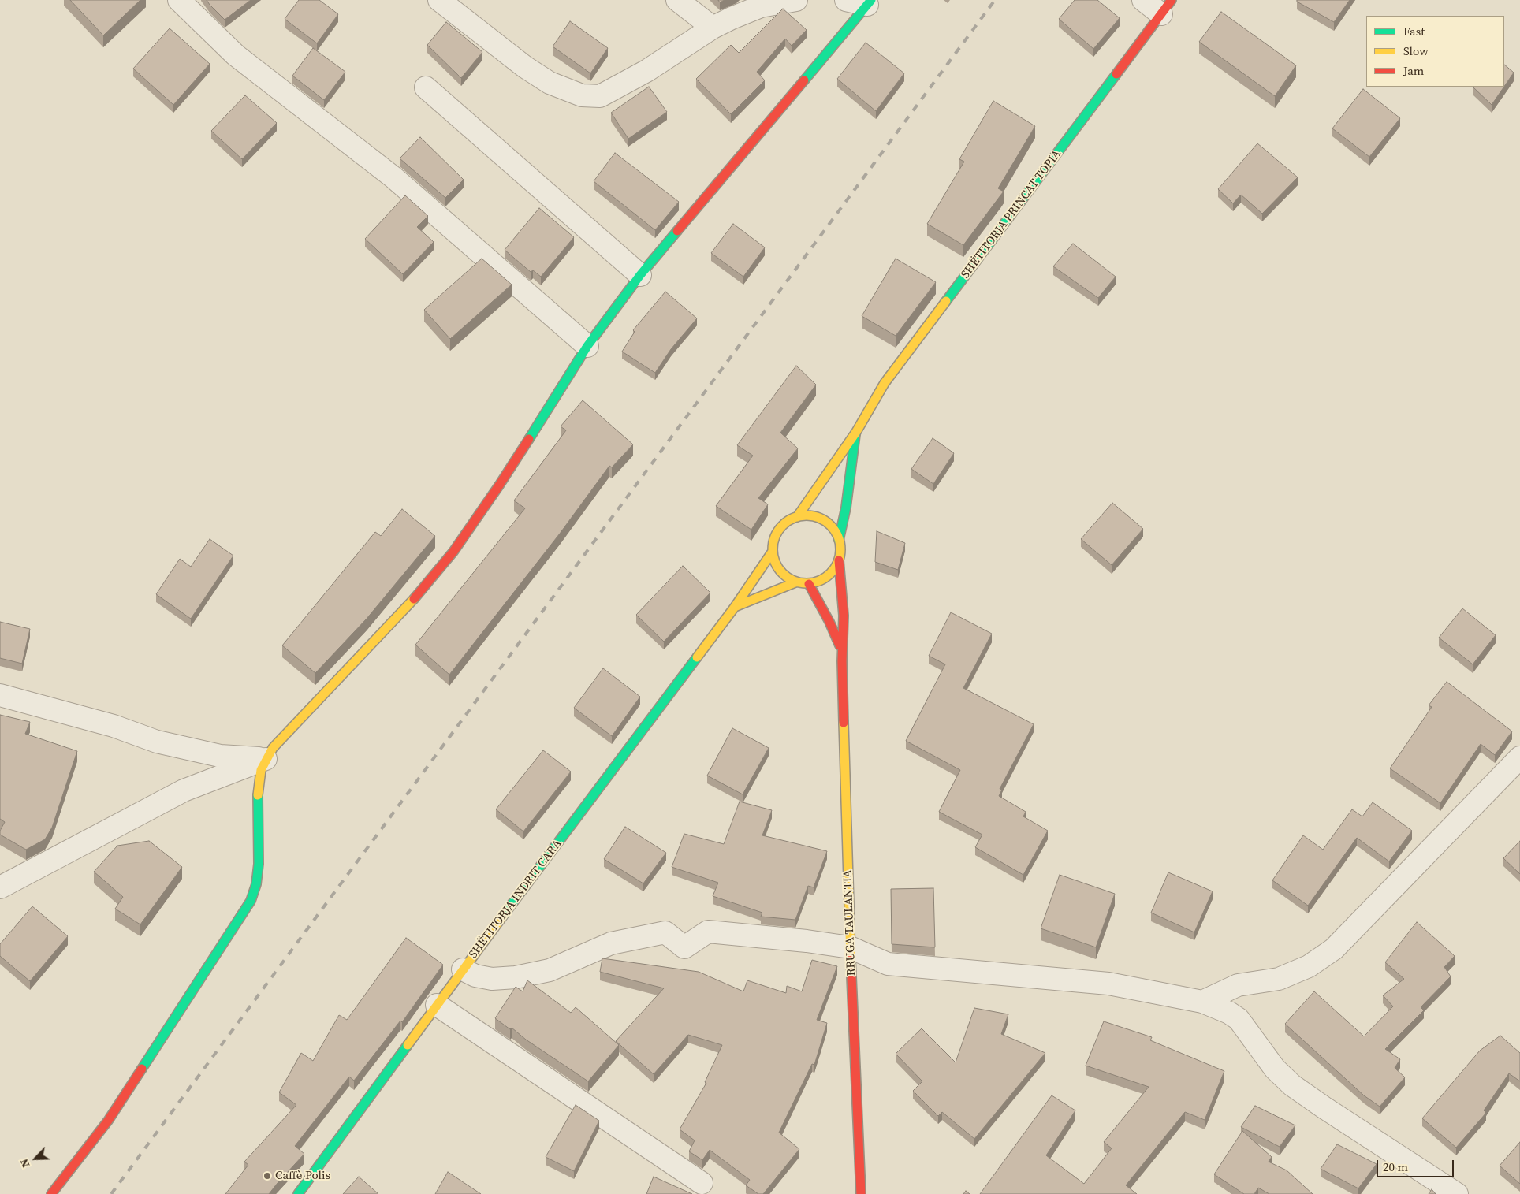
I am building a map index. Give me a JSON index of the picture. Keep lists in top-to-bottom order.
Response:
{
  "streets": {
    "street": ["SHËTITORJA PRINCAT TOPIA", "SHËTITORJA INDRIT CARA", "RRUGA TAULANTIA"]
  },
  "crossings": [
    ["SHËTITORJA PRINCAT TOPIA", "SHËTITORJA INDRIT CARA"],
    ["SHËTITORJA PRINCAT TOPIA", "RRUGA TAULANTIA"],
    ["SHËTITORJA INDRIT CARA", "RRUGA TAULANTIA"]
  ],
  "places": ["Caffè Polis"],
  "legend": ["Fast", "Slow", "Jam"],
  "scale_bar": "20 m",
  "north": "bottom left"
}
